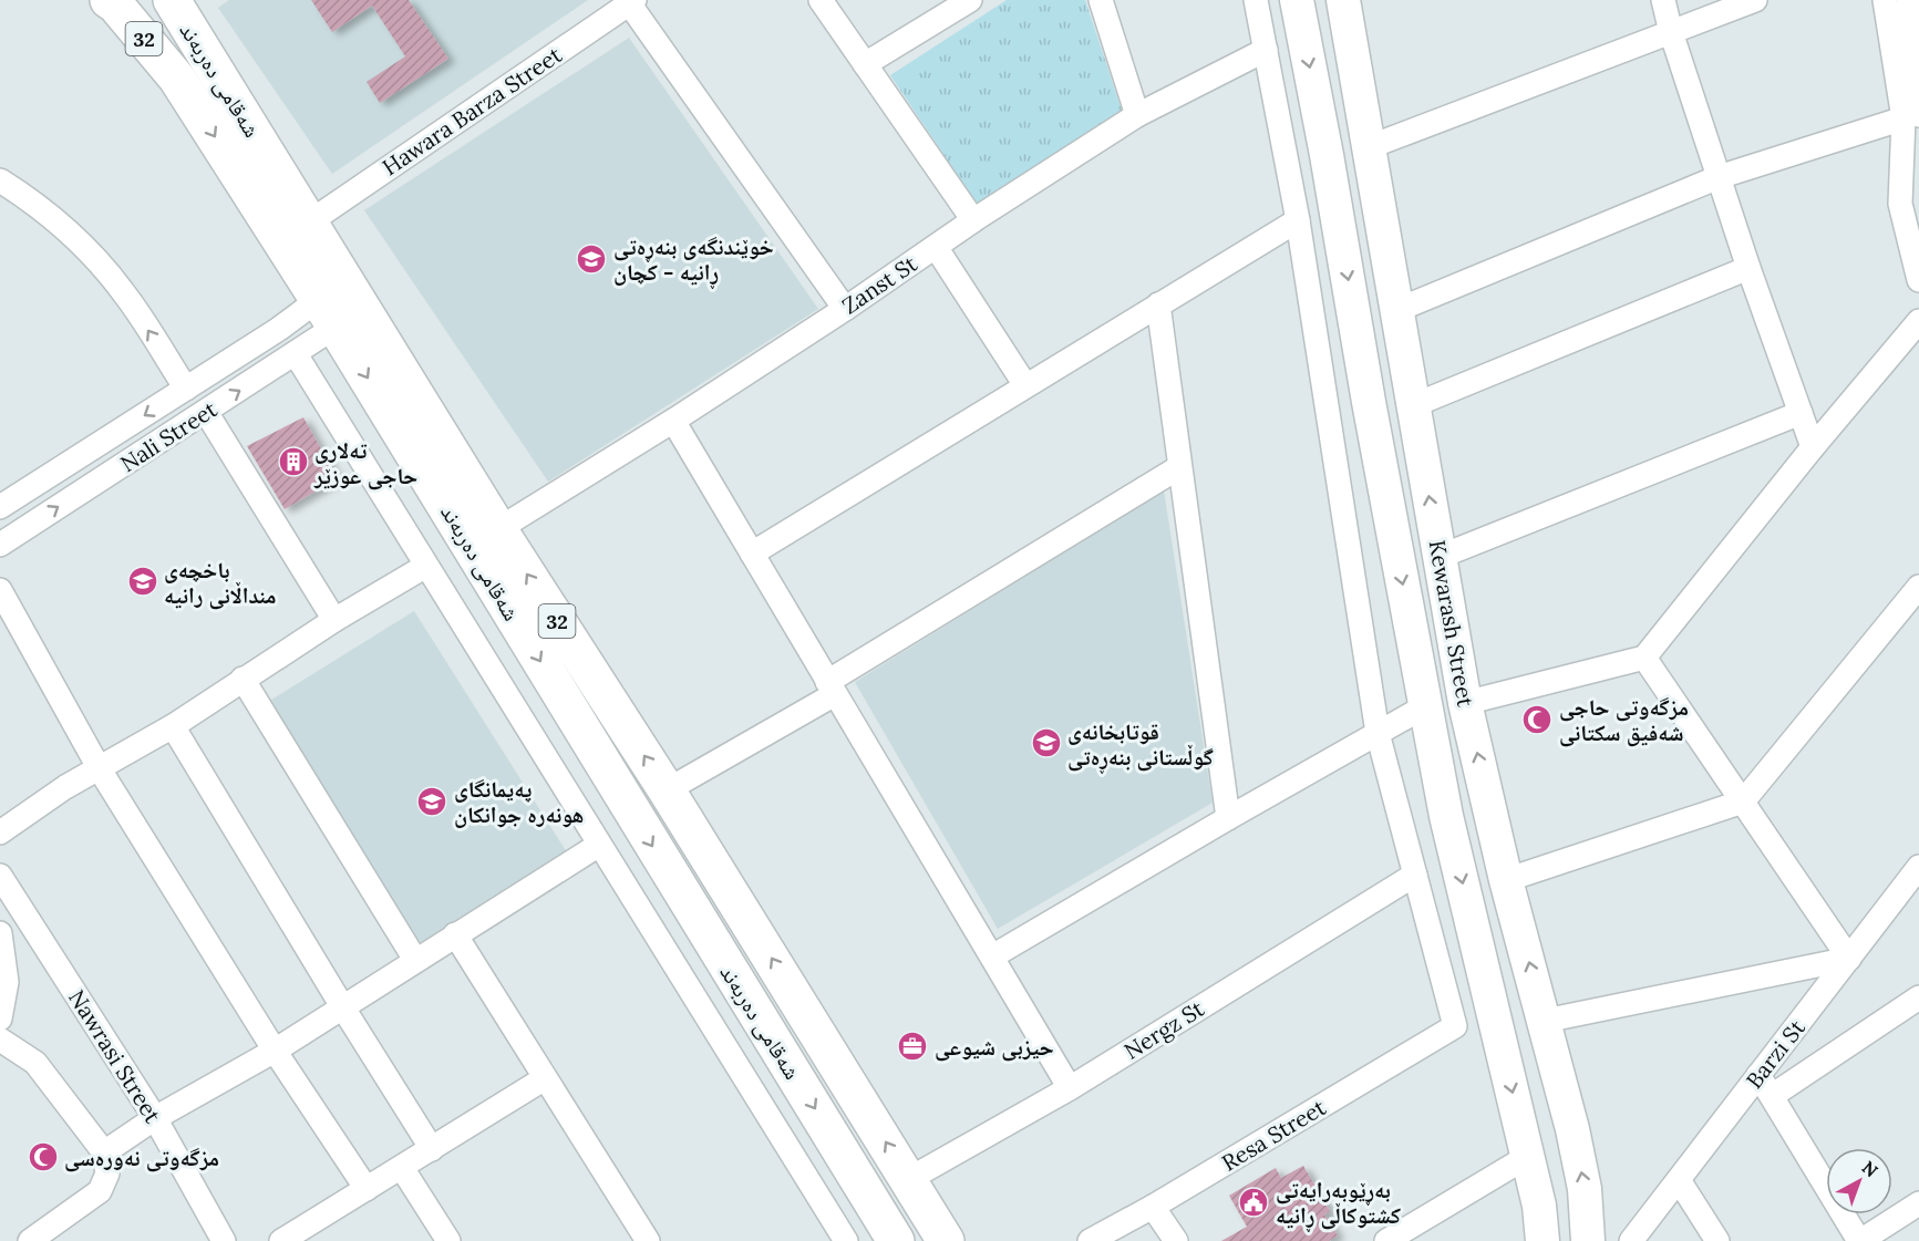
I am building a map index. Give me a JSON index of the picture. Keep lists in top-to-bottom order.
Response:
{
  "streets": {
    "highway": ["32", "شەقامی دەربەند"],
    "main road": ["Kewarash Street"],
    "street": [
      "Hawara Barza Street",
      "Zanst St",
      "Nali Street",
      "Nergz St",
      "Barzi St",
      "Nawrasi Street",
      "Resa Street"
    ]
  },
  "crossings": [
    ["شەقامی دەربەند", "Hawara Barza Street"],
    ["شەقامی دەربەند", "Zanst St"],
    ["شەقامی دەربەند", "Nali Street"],
    ["شەقامی دەربەند", "Nergz St"],
    ["Nergz St", "Resa Street"]
  ],
  "places": {
    "school or university": [
      "خوێندنگەی بنەڕەتی ڕانیە - کچان",
      "باخچەی منداڵانی رانیە",
      "قوتابخانه‌ی گوڵستانی بنه‌ڕه‌تی",
      "پەیمانگای هونەرە جوانکان"
    ],
    "building": ["تەلاری حاجی عوزێر"],
    "mosque": ["مزگەوتی حاجی شەفیق سکتانی", "مزگەوتی نەورەسی"],
    "office": ["حیزبی شیوعی"],
    "public building": ["بەڕێوبەرایەتی کشتوکاڵی ڕانیە"]
  },
  "north": "top right"
}
